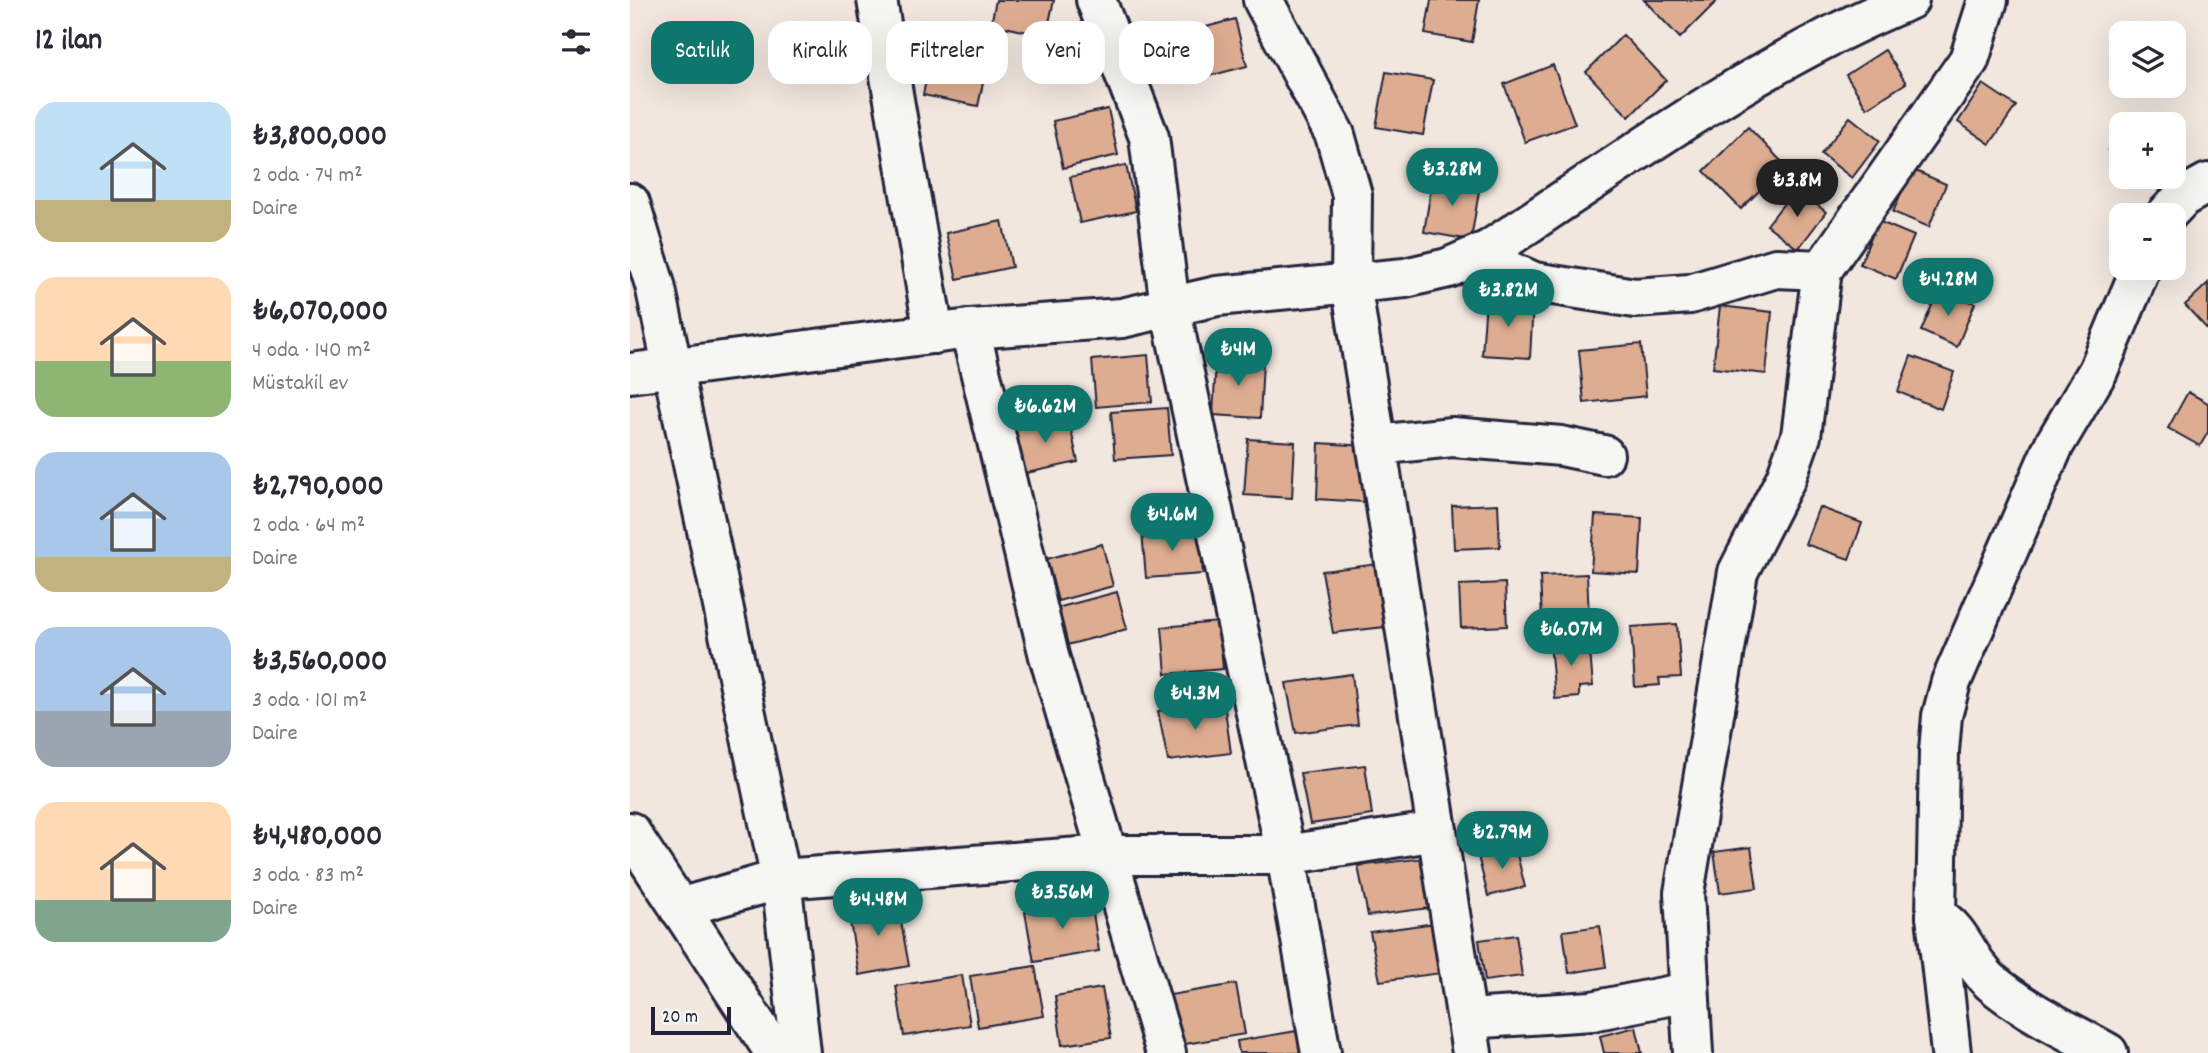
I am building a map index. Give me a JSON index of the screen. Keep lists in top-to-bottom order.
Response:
{
  "scale_bar": "20 m",
  "page": {
    "heading": "12 ilan",
    "map_buttons": ["+", "−"],
    "chip": [
      "Satılık",
      "Kiralık",
      "Filtreler",
      "Yeni",
      "Daire"
    ],
    "list": [
      {
        "name": "₺3,800,000",
        "note": "2 oda · 74 m² · Daire"
      },
      {
        "name": "₺6,070,000",
        "note": "4 oda · 140 m² · Müstakil ev"
      },
      {
        "name": "₺2,790,000",
        "note": "2 oda · 64 m² · Daire"
      },
      {
        "name": "₺3,560,000",
        "note": "3 oda · 101 m² · Daire"
      },
      {
        "name": "₺4,480,000",
        "note": "3 oda · 83 m² · Daire"
      }
    ],
    "price": [
      "₺3.28M",
      "₺3.8M",
      "₺4.28M",
      "₺3.82M",
      "₺4M",
      "₺6.62M",
      "₺4.6M",
      "₺6.07M",
      "₺4.3M",
      "₺2.79M",
      "₺3.56M",
      "₺4.48M"
    ],
    "scale": "20 m"
  }
}
